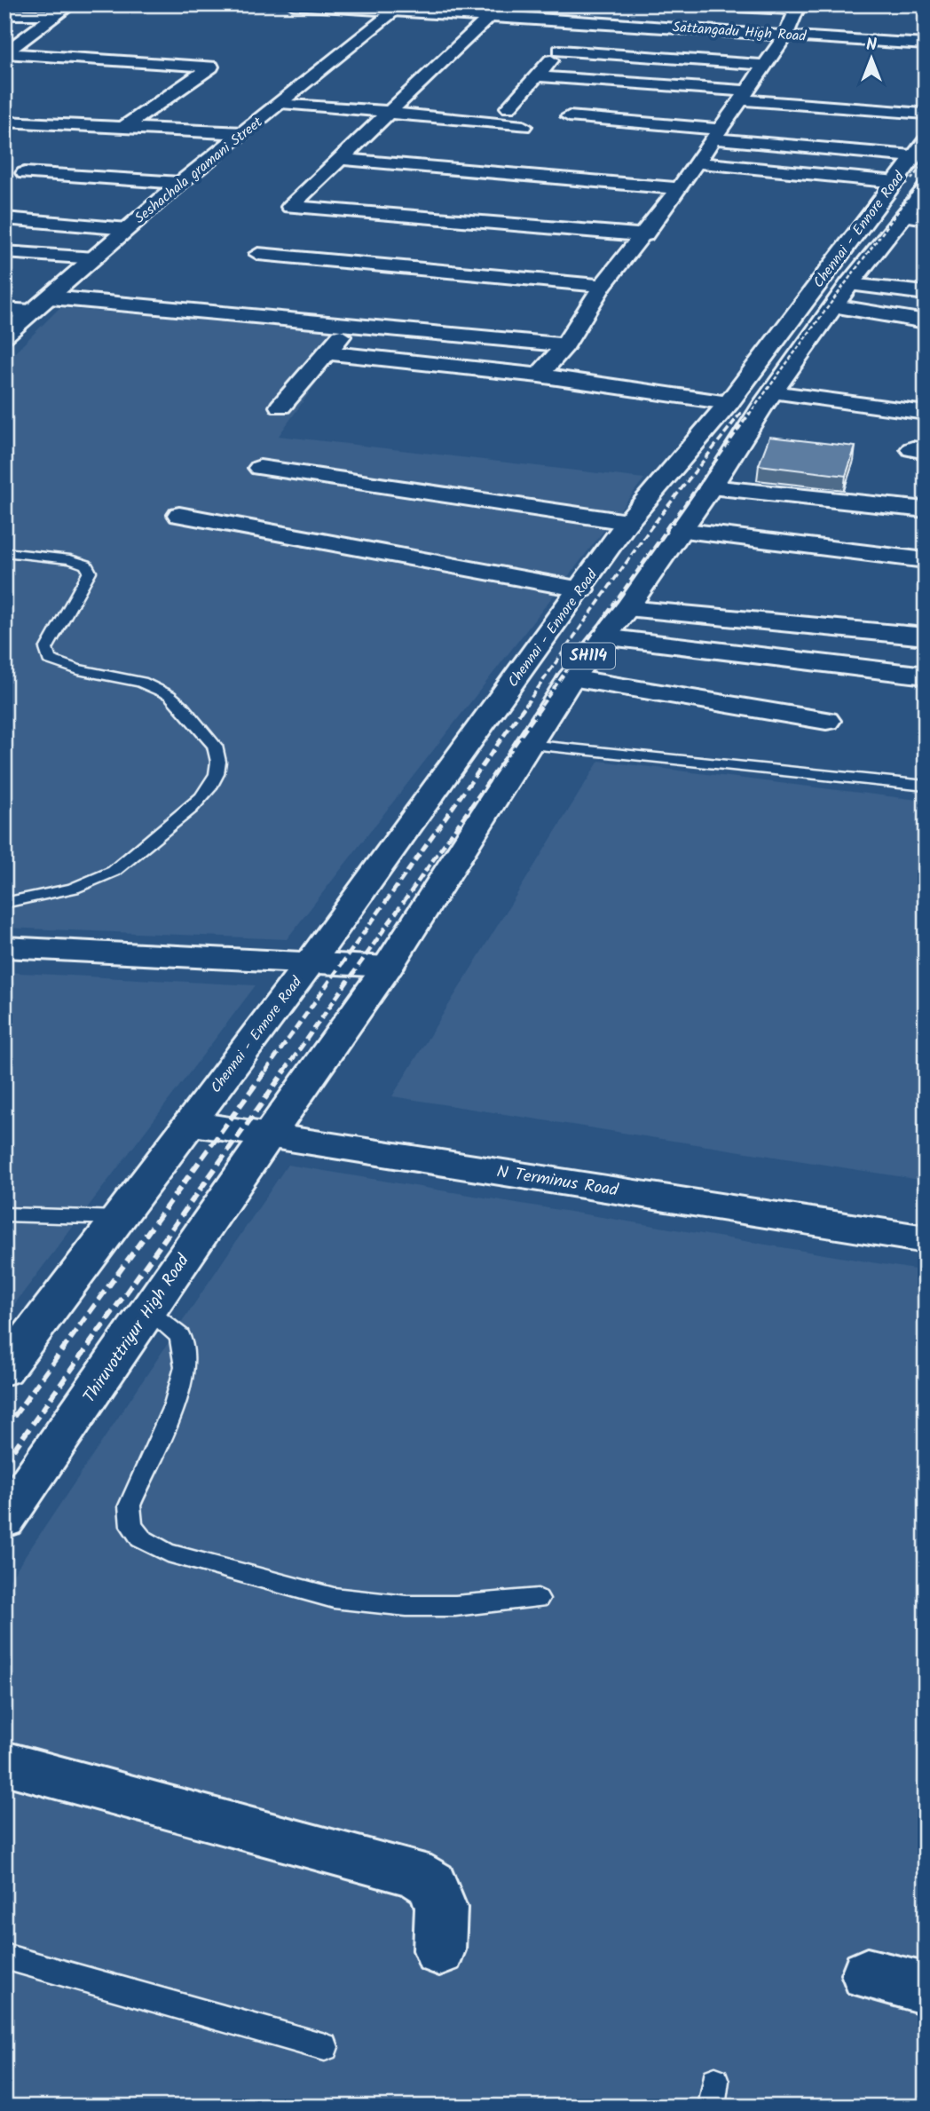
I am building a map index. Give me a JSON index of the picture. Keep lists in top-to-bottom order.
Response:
{
  "streets": {
    "street": [
      "Sattangadu High Road",
      "Seshachala gramani Street",
      "Chennai - Ennore Road",
      "SH114",
      "N Terminus Road",
      "Thiruvottriyur High Road"
    ]
  },
  "crossings": [
    ["Sattangadu High Road", "Seshachala gramani Street"],
    ["Chennai - Ennore Road", "N Terminus Road"],
    ["Chennai - Ennore Road", "Thiruvottriyur High Road"],
    ["N Terminus Road", "Thiruvottriyur High Road"]
  ],
  "north": "top"
}
